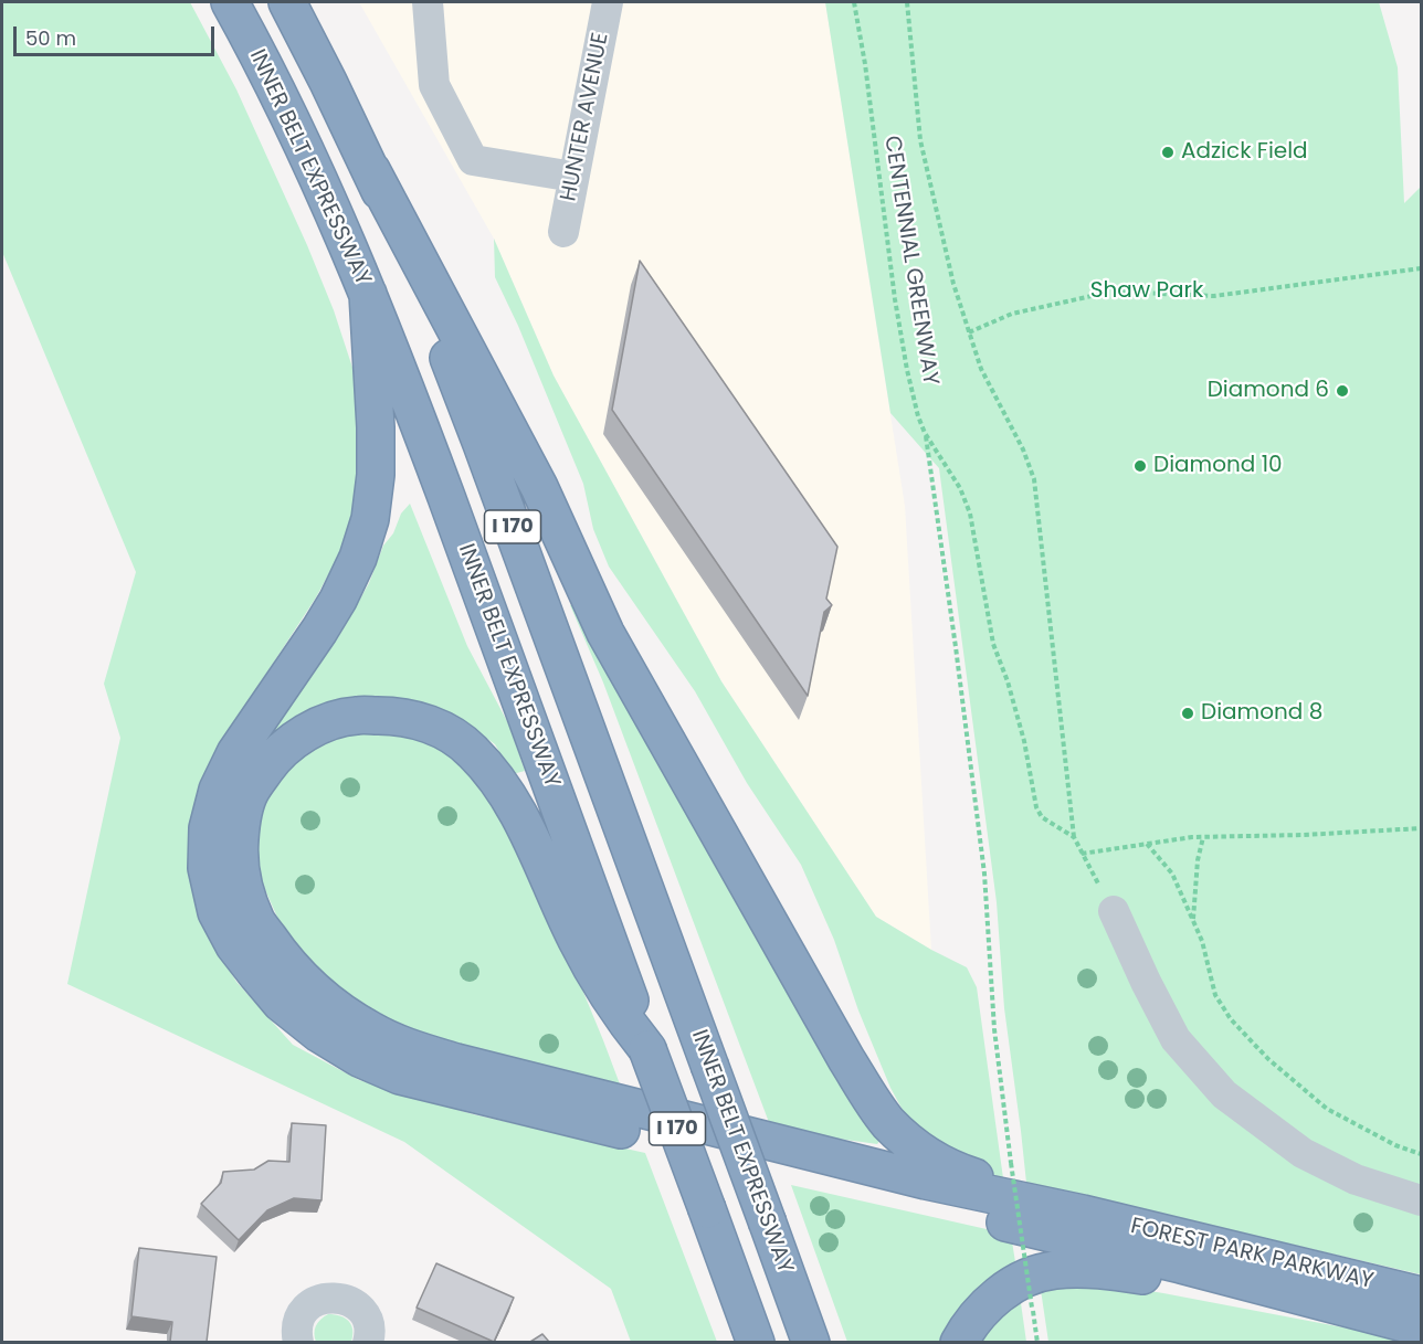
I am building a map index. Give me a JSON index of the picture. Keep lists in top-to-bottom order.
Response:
{
  "streets": {
    "highway": ["INNER BELT EXPRESSWAY", "I 170", "FOREST PARK PARKWAY"],
    "street": ["HUNTER AVENUE"],
    "path": ["CENTENNIAL GREENWAY"]
  },
  "parks": ["Shaw Park"],
  "places": [
    "Adzick Field",
    "Diamond 6",
    "Diamond 10",
    "Diamond 8"
  ],
  "scale_bar": "50 m"
}
